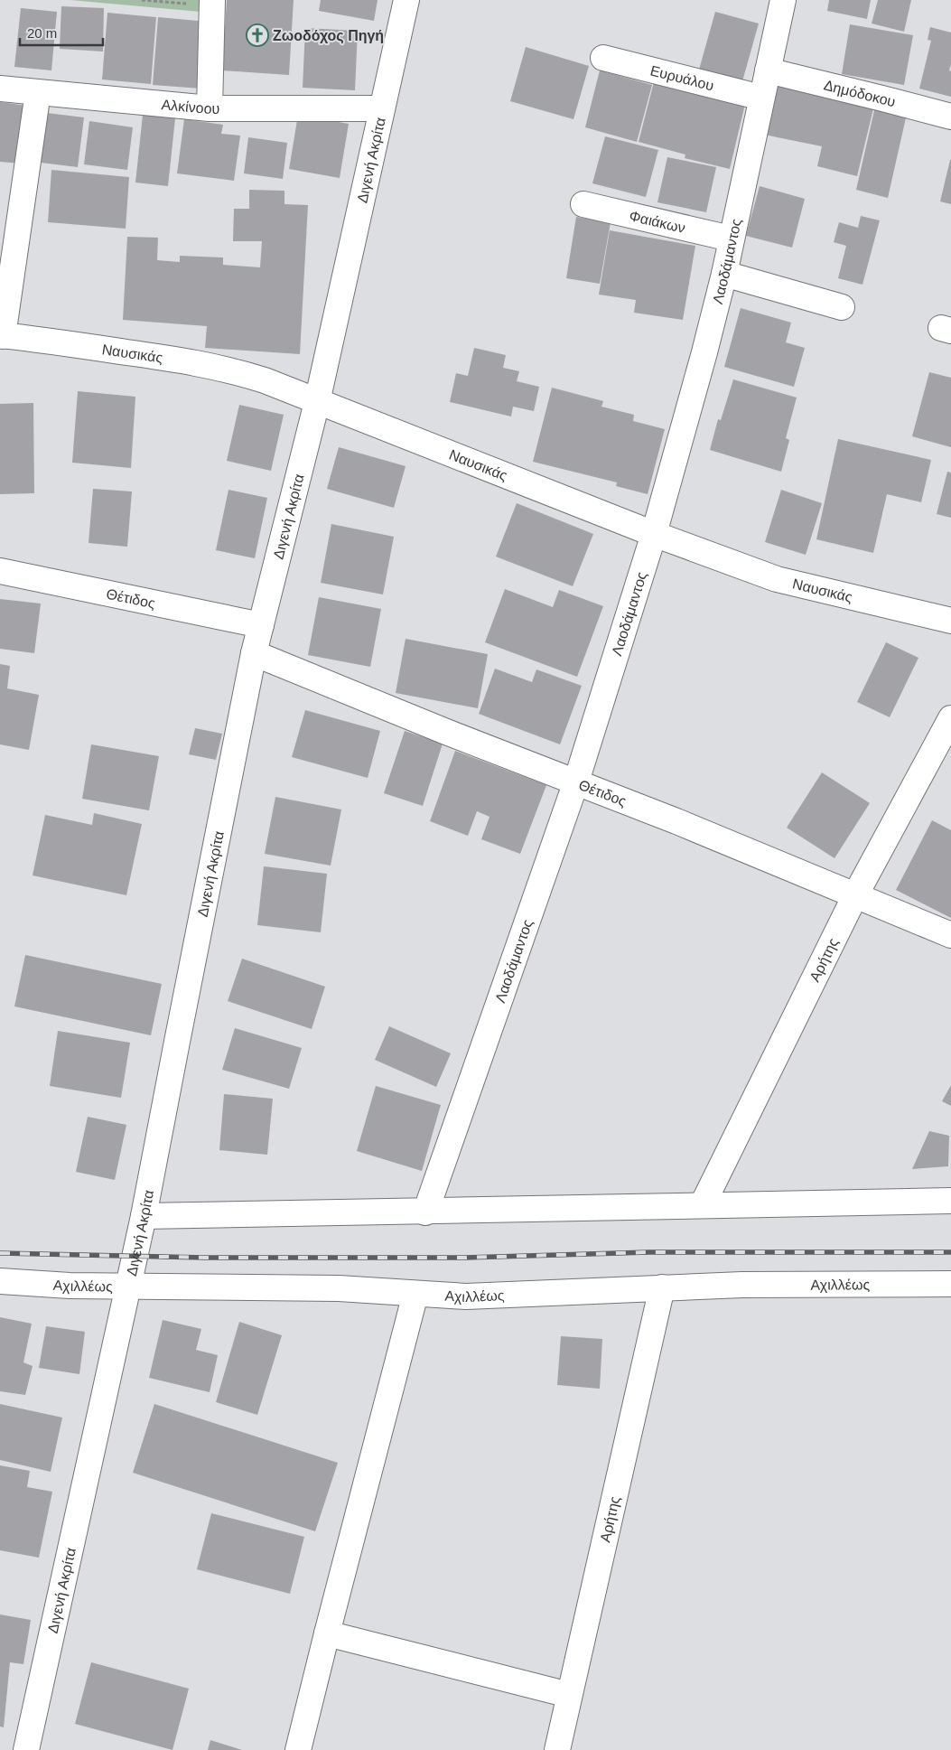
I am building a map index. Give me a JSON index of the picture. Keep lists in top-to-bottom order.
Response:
{
  "streets": {
    "street": [
      "Ευρυάλου",
      "Δημόδοκου",
      "Αλκίνοου",
      "Διγενή Ακρίτα",
      "Φαιάκων",
      "Λαοδάμαντος",
      "Ναυσικάς",
      "Θέτιδος",
      "Αρήτης",
      "Αχιλλέως"
    ]
  },
  "crossings": [
    ["Ευρυάλου", "Λαοδάμαντος"],
    ["Δημόδοκου", "Λαοδάμαντος"],
    ["Αλκίνοου", "Διγενή Ακρίτα"],
    ["Διγενή Ακρίτα", "Ναυσικάς"],
    ["Διγενή Ακρίτα", "Θέτιδος"],
    ["Διγενή Ακρίτα", "Αχιλλέως"],
    ["Φαιάκων", "Λαοδάμαντος"],
    ["Λαοδάμαντος", "Ναυσικάς"],
    ["Λαοδάμαντος", "Θέτιδος"],
    ["Θέτιδος", "Αρήτης"],
    ["Αρήτης", "Αχιλλέως"]
  ],
  "places": {
    "church": ["Ζωοδόχος Πηγή"]
  },
  "scale_bar": "20 m"
}
